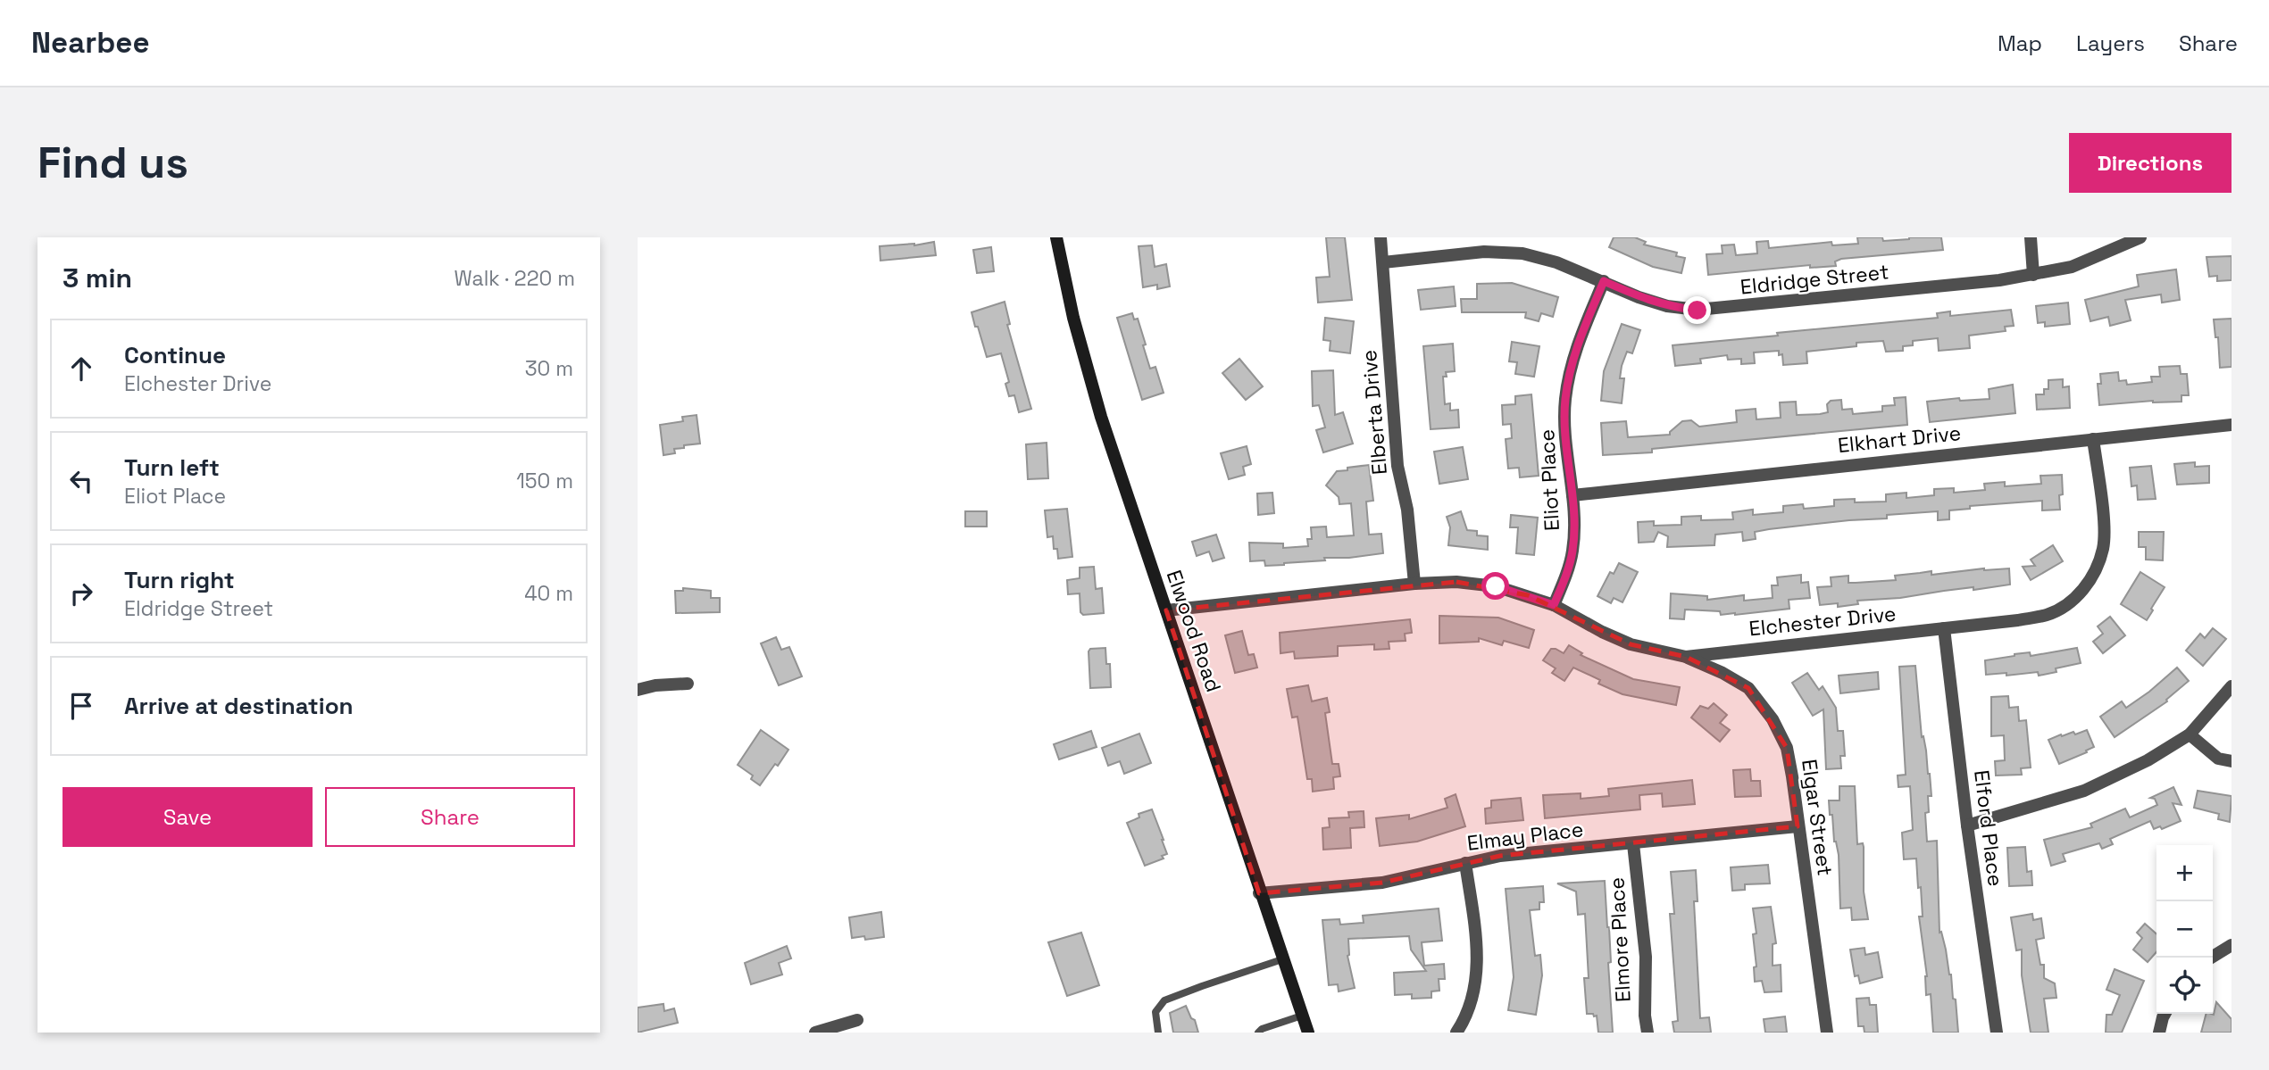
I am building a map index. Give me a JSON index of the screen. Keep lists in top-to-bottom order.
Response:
{
  "streets": {
    "main road": ["Elwood Road"],
    "street": [
      "Eldridge Street",
      "Elberta Drive",
      "Elkhart Drive",
      "Eliot Place",
      "Elchester Drive",
      "Elgar Street",
      "Elford Place",
      "Elmay Place",
      "Elmore Place"
    ]
  },
  "crossings": [
    ["Eldridge Street", "Elberta Drive"],
    ["Eldridge Street", "Eliot Place"],
    ["Elberta Drive", "Elchester Drive"],
    ["Elkhart Drive", "Eliot Place"],
    ["Elkhart Drive", "Elchester Drive"],
    ["Eliot Place", "Elchester Drive"],
    ["Elchester Drive", "Elwood Road"],
    ["Elchester Drive", "Elgar Street"],
    ["Elchester Drive", "Elford Place"],
    ["Elwood Road", "Elmay Place"],
    ["Elgar Street", "Elmay Place"],
    ["Elmay Place", "Elmore Place"]
  ],
  "page": {
    "header": "Nearbee",
    "nav": ["Map", "Layers", "Share"],
    "buttons": [
      "Directions",
      ["Save", "Share"]
    ],
    "title": "Find us",
    "heading": ["3 min", "Walk · 220 m"],
    "list": [
      ["Continue", "Elchester Drive", "30 m"],
      ["Turn left", "Eliot Place", "150 m"],
      ["Turn right", "Eldridge Street", "40 m"],
      "Arrive at destination"
    ],
    "map_buttons": ["+", "−"]
  }
}
